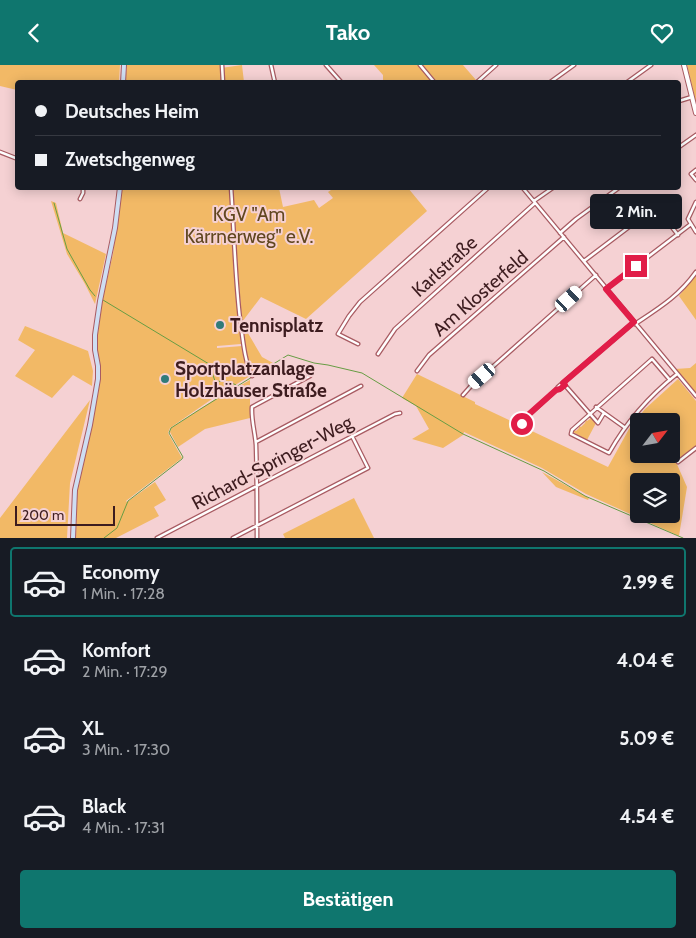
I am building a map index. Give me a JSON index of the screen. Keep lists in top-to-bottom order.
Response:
{
  "streets": {
    "street": ["Karlstraße", "Am Klosterfeld", "Richard-Springer-Weg"]
  },
  "parks": ["KGV \"Am Kärrnerweg\" e.V."],
  "places": ["Tennisplatz", "Sportplatzanlage Holzhäuser Straße"],
  "scale_bar": "200 m",
  "north": "top right",
  "page": {
    "header": "Tako",
    "banner": ["Deutsches Heim", "Zwetschgenweg"],
    "bubble": "2 Min.",
    "scale": "200 m",
    "list": [
      {
        "name": "Economy",
        "note": "1 Min. · 17:28",
        "value": "2.99 €"
      },
      {
        "name": "Komfort",
        "note": "2 Min. · 17:29",
        "value": "4.04 €"
      },
      {
        "name": "XL",
        "note": "3 Min. · 17:30",
        "value": "5.09 €"
      },
      {
        "name": "Black",
        "note": "4 Min. · 17:31",
        "value": "4.54 €"
      }
    ],
    "buttons": "Bestätigen"
  }
}
